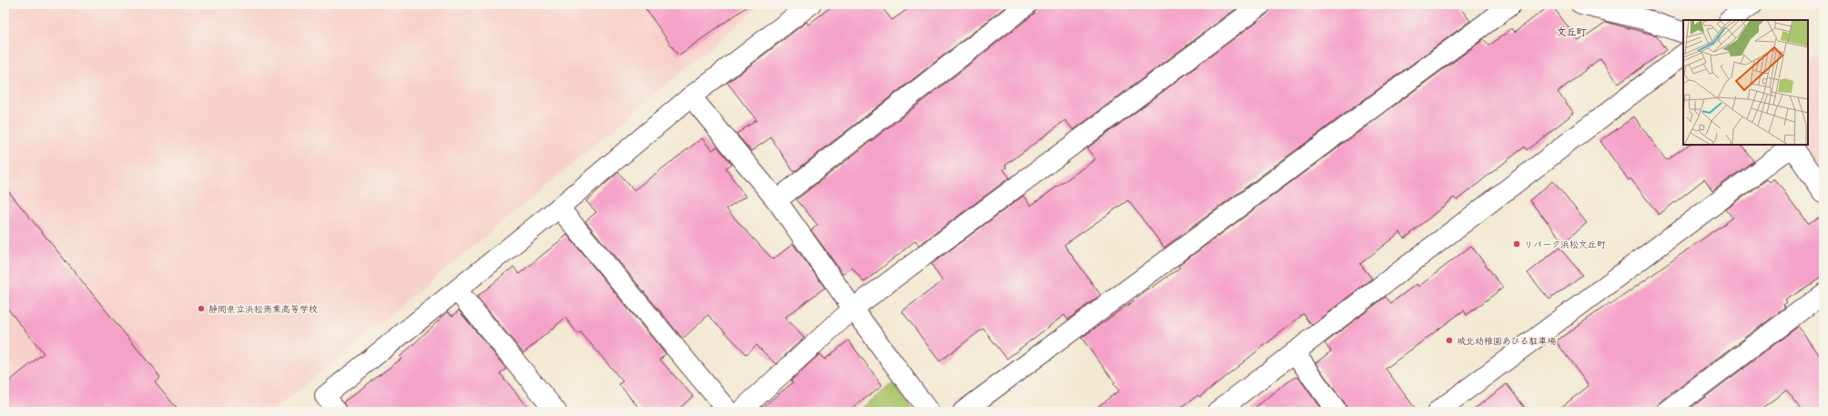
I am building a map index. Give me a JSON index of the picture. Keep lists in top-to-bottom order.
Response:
{
  "districts": ["文丘町"],
  "places": ["リパーク浜松文丘町", "静岡県立浜松商業高等学校", "城北幼稚園あひる駐車場"]
}
